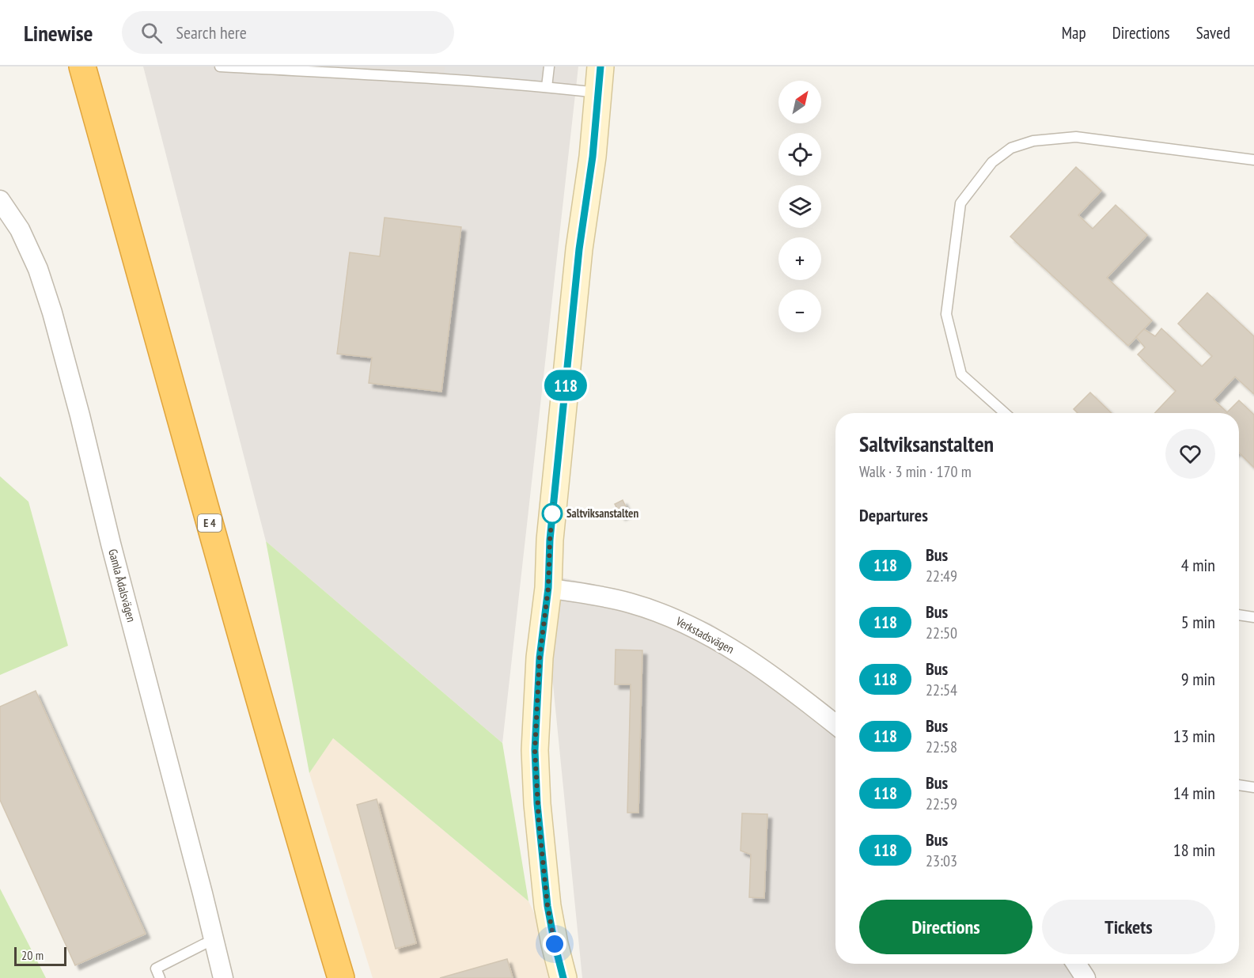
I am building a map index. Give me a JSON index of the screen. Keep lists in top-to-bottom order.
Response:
{
  "streets": {
    "highway": ["E 4"],
    "street": ["Gamla Ådalsvägen", "Verkstadsvägen"]
  },
  "places": ["Saltviksanstalten"],
  "lines": ["bus line 118"],
  "scale_bar": "20 m",
  "north": "top right",
  "page": {
    "header": "Linewise",
    "search": "Search here",
    "nav": ["Map", "Directions", "Saved"],
    "on_map": "118",
    "map_buttons": ["+", "−"],
    "heading": [
      ["Saltviksanstalten", "Walk · 3 min · 170 m"],
      "Departures"
    ],
    "list": [
      {
        "mark": "118",
        "name": "Bus",
        "note": "22:49",
        "value": "4 min"
      },
      {
        "mark": "118",
        "name": "Bus",
        "note": "22:50",
        "value": "5 min"
      },
      {
        "mark": "118",
        "name": "Bus",
        "note": "22:54",
        "value": "9 min"
      },
      {
        "mark": "118",
        "name": "Bus",
        "note": "22:58",
        "value": "13 min"
      },
      {
        "mark": "118",
        "name": "Bus",
        "note": "22:59",
        "value": "14 min"
      },
      {
        "mark": "118",
        "name": "Bus",
        "note": "23:03",
        "value": "18 min"
      }
    ],
    "buttons": ["Directions", "Tickets"],
    "scale": "20 m"
  }
}
